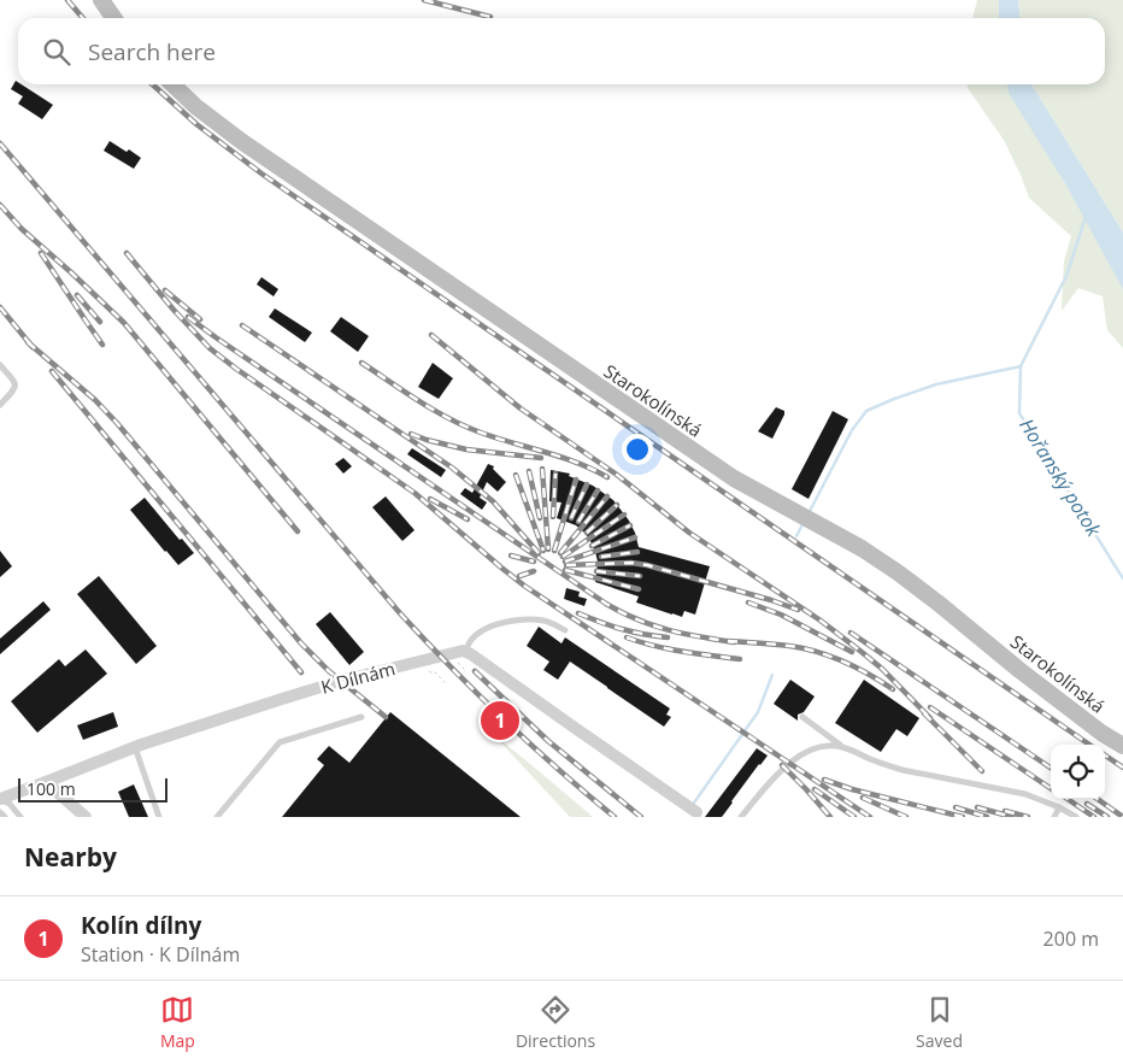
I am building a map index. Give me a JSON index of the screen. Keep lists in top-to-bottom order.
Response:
{
  "streets": {
    "street": ["Starokolínská", "K Dílnám"]
  },
  "water": ["Hořanský potok"],
  "scale_bar": "100 m",
  "page": {
    "search": "Search here",
    "pins": "1",
    "scale": "100 m",
    "heading": "Nearby",
    "list": [
      {
        "mark": "1",
        "name": "Kolín dílny",
        "note": "Station · K Dílnám",
        "value": "200 m"
      }
    ],
    "nav": ["Map", "Directions", "Saved"]
  }
}
